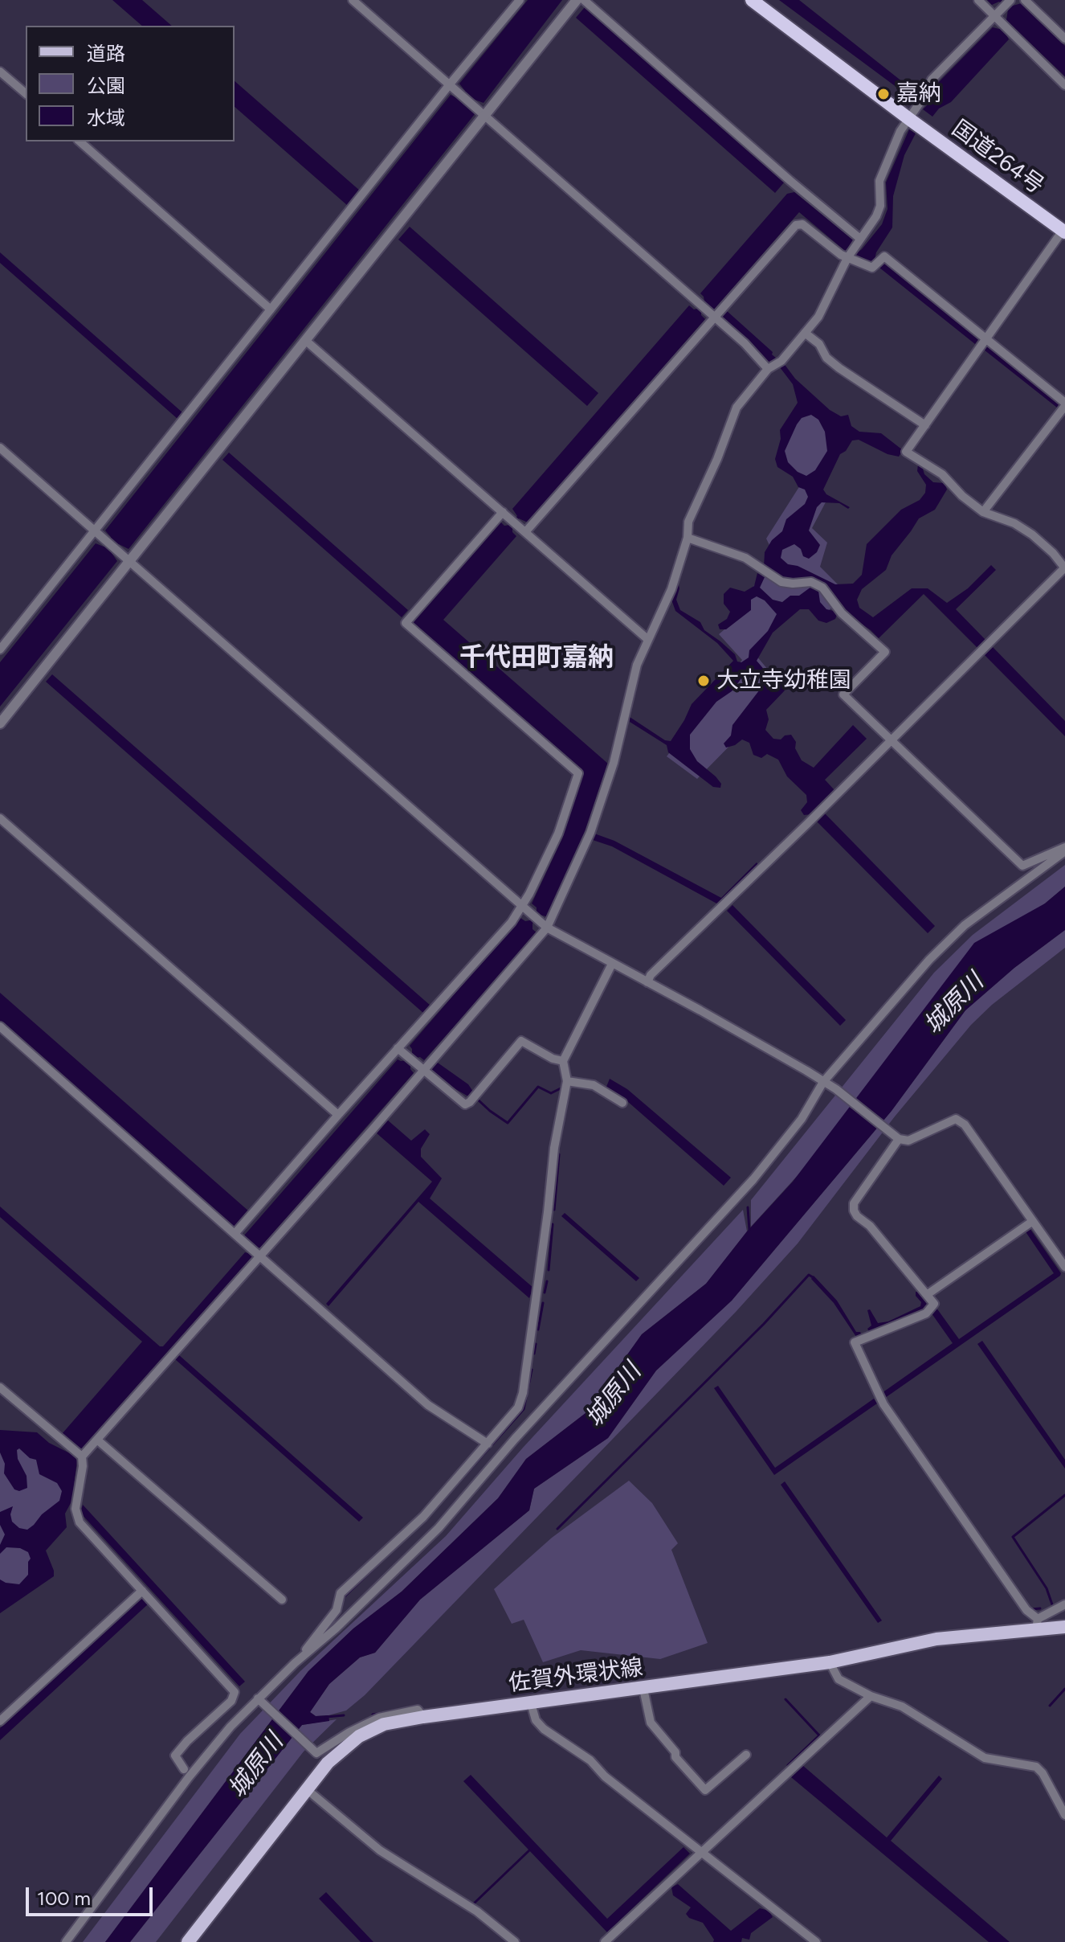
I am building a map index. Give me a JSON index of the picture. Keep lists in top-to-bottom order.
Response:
{
  "streets": {
    "highway": ["国道264号"],
    "main road": ["佐賀外環状線"]
  },
  "districts": ["千代田町嘉納"],
  "water": ["城原川"],
  "places": ["嘉納", "大立寺幼稚園"],
  "legend": ["道路", "公園", "水域"],
  "scale_bar": "100 m"
}
